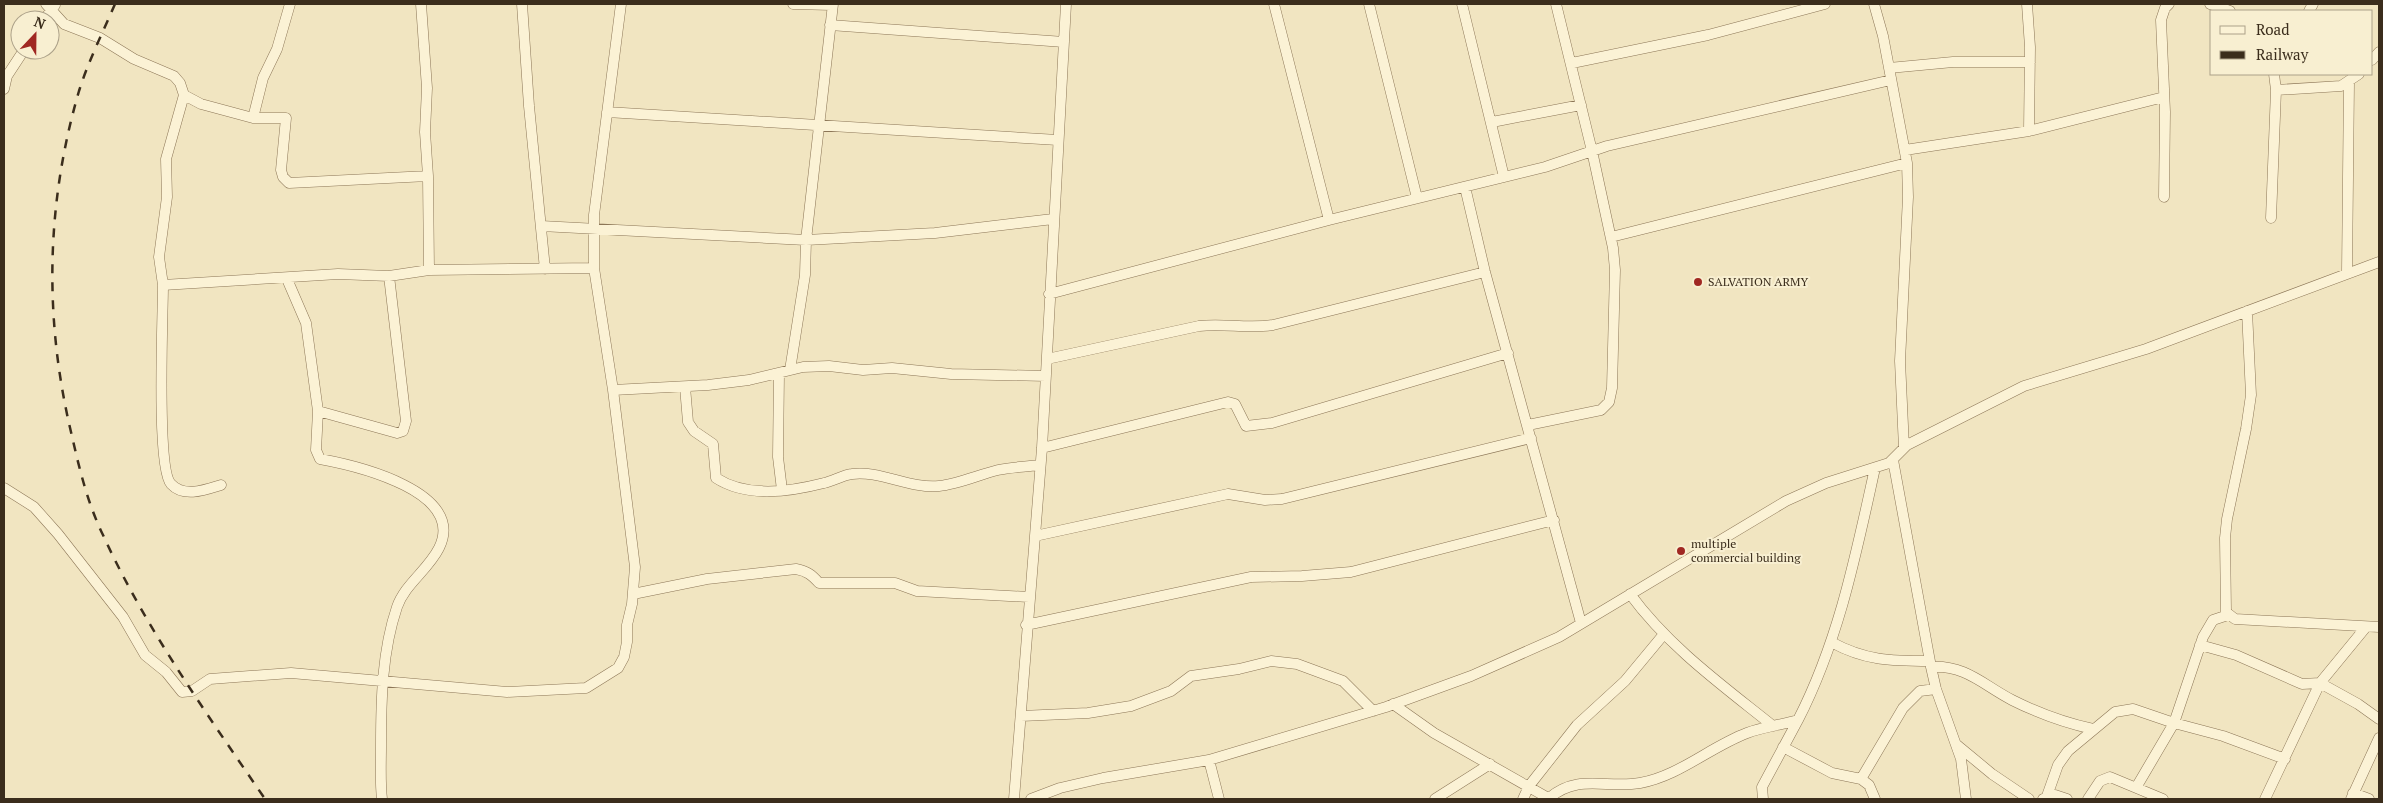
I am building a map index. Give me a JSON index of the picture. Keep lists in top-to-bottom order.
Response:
{
  "places": ["SALVATION ARMY", "multiple commercial building"],
  "legend": ["Road", "Railway"],
  "north": "top"
}
